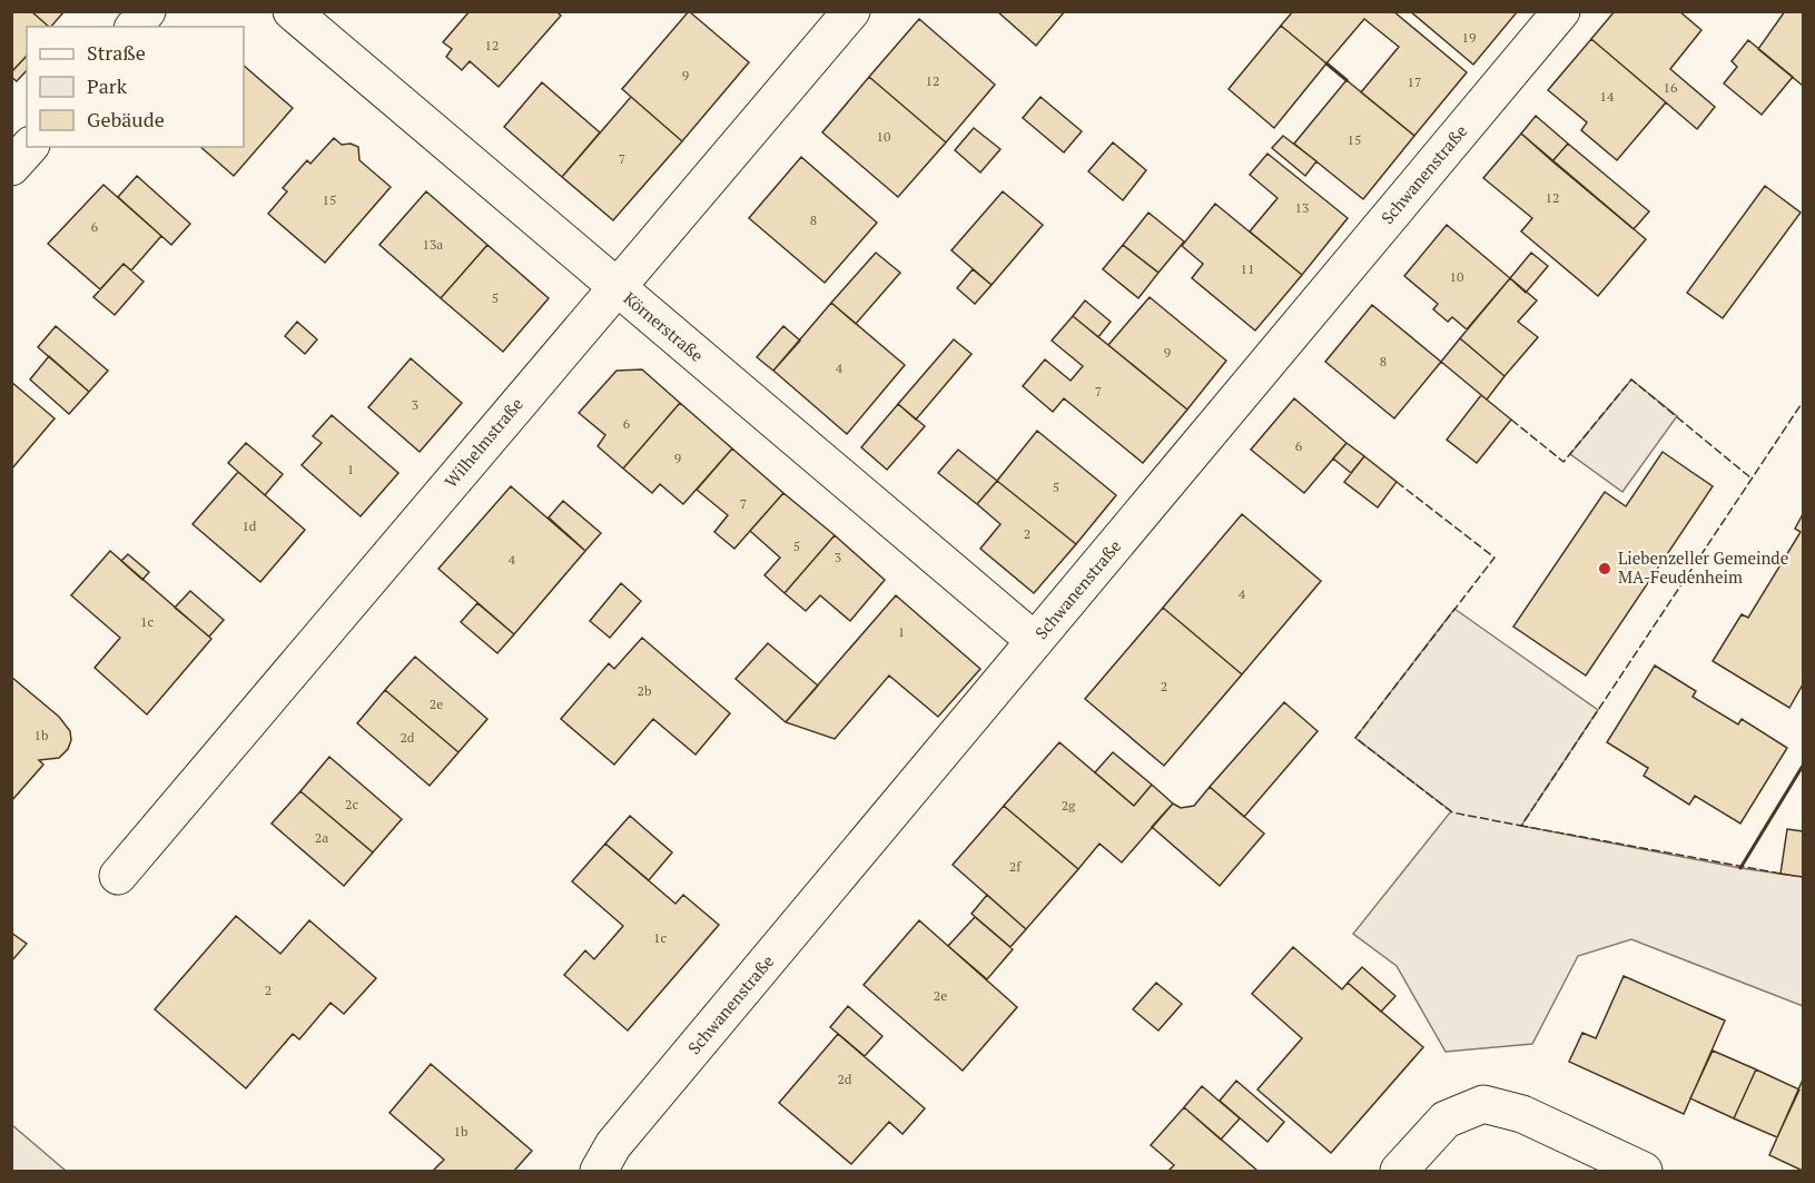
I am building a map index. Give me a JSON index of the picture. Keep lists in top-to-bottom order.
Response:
{
  "streets": {
    "street": ["Schwanenstraße", "Körnerstraße", "Wilhelmstraße"]
  },
  "crossings": [
    ["Schwanenstraße", "Körnerstraße"],
    ["Körnerstraße", "Wilhelmstraße"]
  ],
  "places": ["Liebenzeller Gemeinde MA-Feudenheim"],
  "house_numbers": [
    "19",
    "12",
    "9",
    "12",
    "17",
    "16",
    "14",
    "10",
    "15",
    "7",
    "12",
    "15",
    "13",
    "8",
    "6",
    "13a",
    "11",
    "10",
    "5",
    "9",
    "8",
    "4",
    "7",
    "3",
    "6",
    "6",
    "9",
    "1",
    "5",
    "7",
    "1d",
    "2",
    "5",
    "3",
    "4",
    "4",
    "1c",
    "1",
    "2",
    "2b",
    "2e",
    "1b",
    "2d",
    "2c",
    "2g",
    "2a",
    "2f",
    "1c",
    "2",
    "2e",
    "2d",
    "1b"
  ],
  "legend": ["Straße", "Park", "Gebäude"]
}
